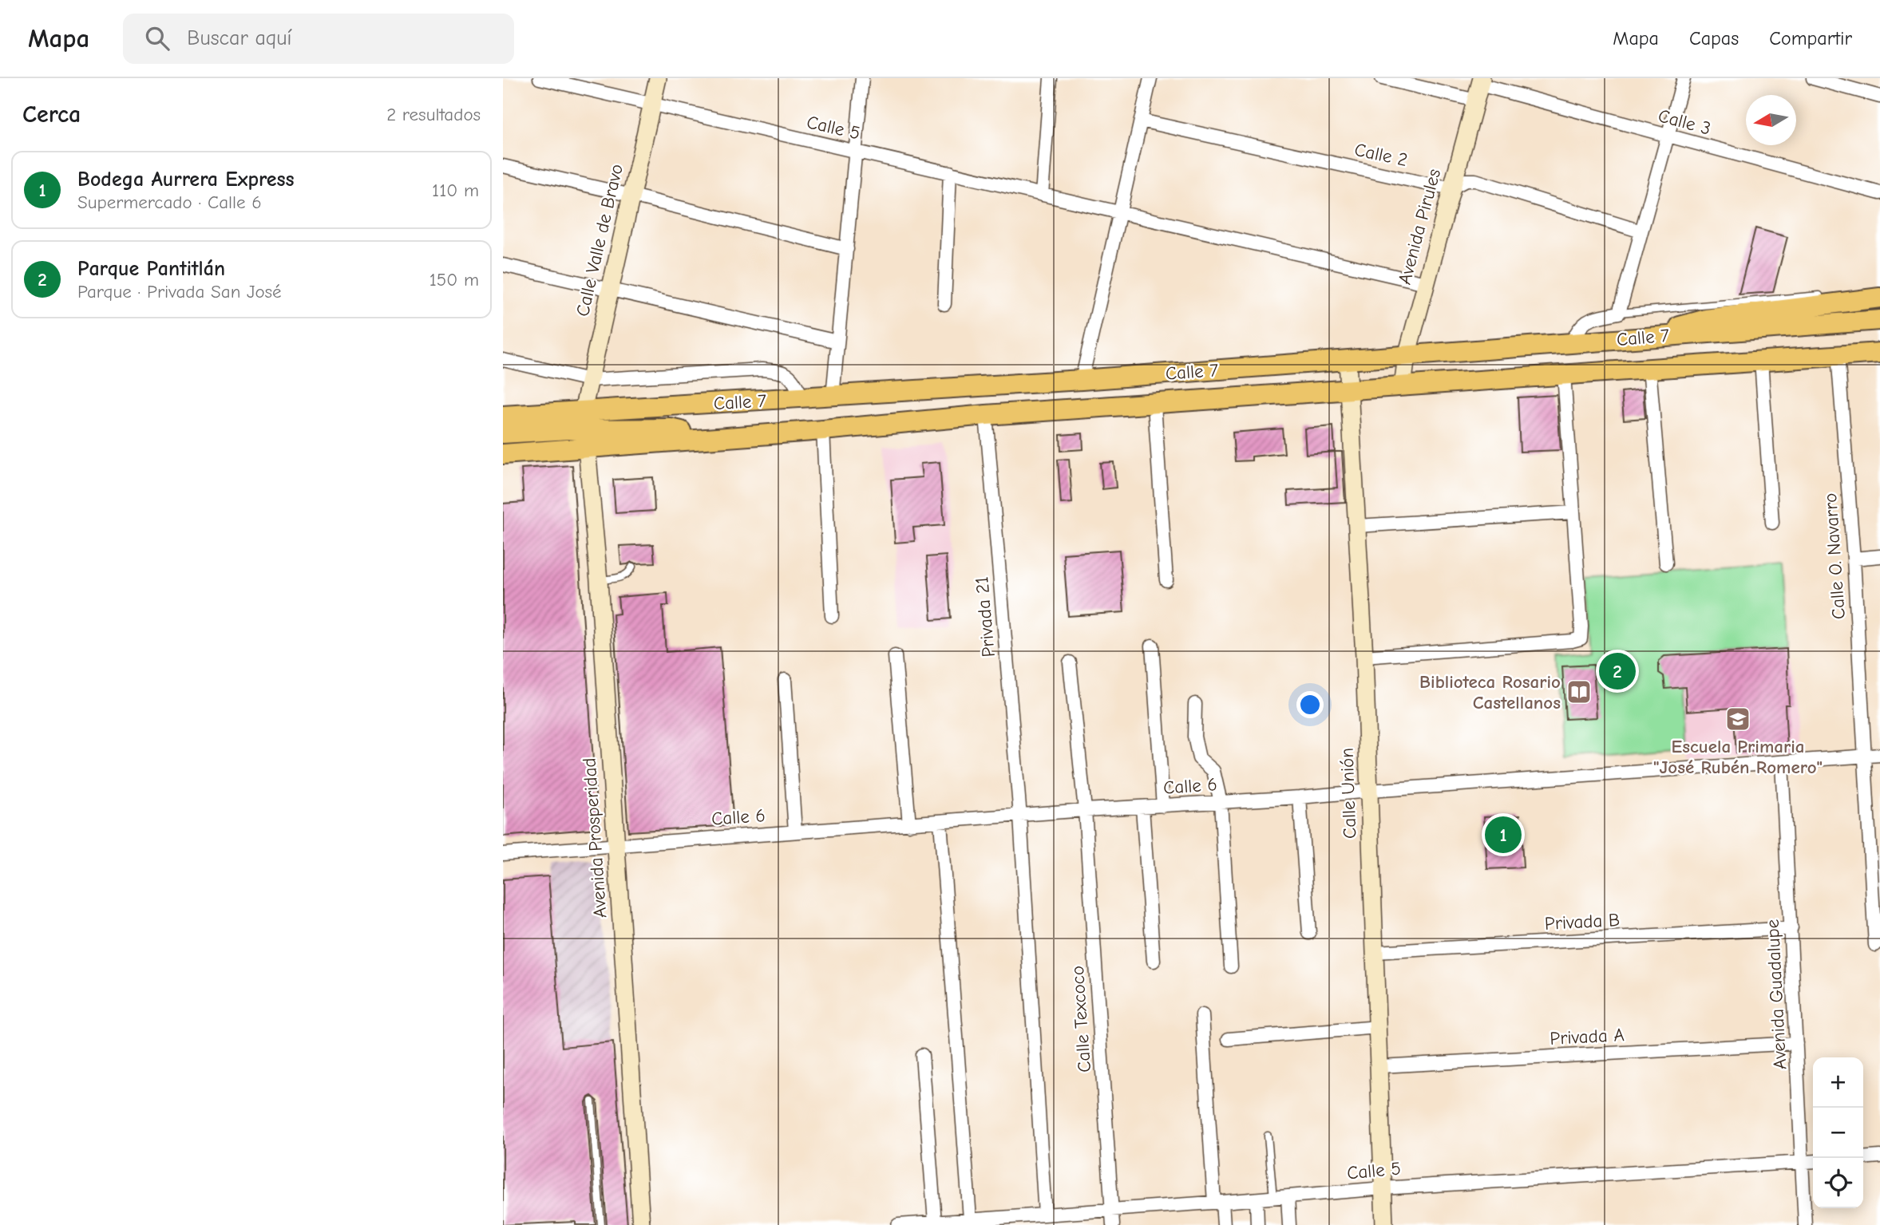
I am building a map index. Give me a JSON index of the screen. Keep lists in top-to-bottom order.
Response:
{
  "streets": {
    "main road": ["Calle 7"],
    "street": [
      "Calle 3",
      "Calle 5",
      "Calle 2",
      "Avenida Pirules",
      "Calle Valle de Bravo",
      "Calle O. Navarro",
      "Privada 21",
      "Calle 6",
      "Calle Unión",
      "Avenida Prosperidad",
      "Privada B",
      "Avenida Guadalupe",
      "Calle Texcoco",
      "Privada A"
    ]
  },
  "crossings": [
    ["Calle 3", "Avenida Pirules"],
    ["Calle 5", "Avenida Pirules"],
    ["Calle 5", "Calle Valle de Bravo"],
    ["Calle 5", "Privada 21"],
    ["Calle 5", "Calle Unión"],
    ["Calle 5", "Avenida Guadalupe"],
    ["Calle 5", "Calle Texcoco"],
    ["Calle 2", "Avenida Pirules"],
    ["Avenida Pirules", "Calle 7"],
    ["Calle Valle de Bravo", "Calle 7"],
    ["Calle 7", "Calle O. Navarro"],
    ["Calle 7", "Privada 21"],
    ["Calle 7", "Calle Unión"],
    ["Calle 7", "Avenida Prosperidad"],
    ["Calle O. Navarro", "Calle 6"],
    ["Privada 21", "Calle 6"],
    ["Calle 6", "Calle Unión"],
    ["Calle 6", "Avenida Prosperidad"],
    ["Calle 6", "Avenida Guadalupe"],
    ["Calle 6", "Calle Texcoco"],
    ["Calle Unión", "Privada B"],
    ["Calle Unión", "Privada A"],
    ["Privada B", "Avenida Guadalupe"],
    ["Avenida Guadalupe", "Privada A"]
  ],
  "places": {
    "library": ["Biblioteca Rosario Castellanos"],
    "school or university": ["Escuela Primaria \"José Rubén Romero\""]
  },
  "north": "left",
  "page": {
    "header": "Mapa",
    "search": "Buscar aquí",
    "nav": ["Mapa", "Capas", "Compartir"],
    "heading": ["Cerca", "2 resultados"],
    "list": [
      {
        "mark": "1",
        "name": "Bodega Aurrera Express",
        "note": "Supermercado · Calle 6",
        "value": "110 m"
      },
      {
        "mark": "2",
        "name": "Parque Pantitlán",
        "note": "Parque · Privada San José",
        "value": "150 m"
      }
    ],
    "pins": ["2", "1"],
    "map_buttons": ["+", "−"]
  }
}
